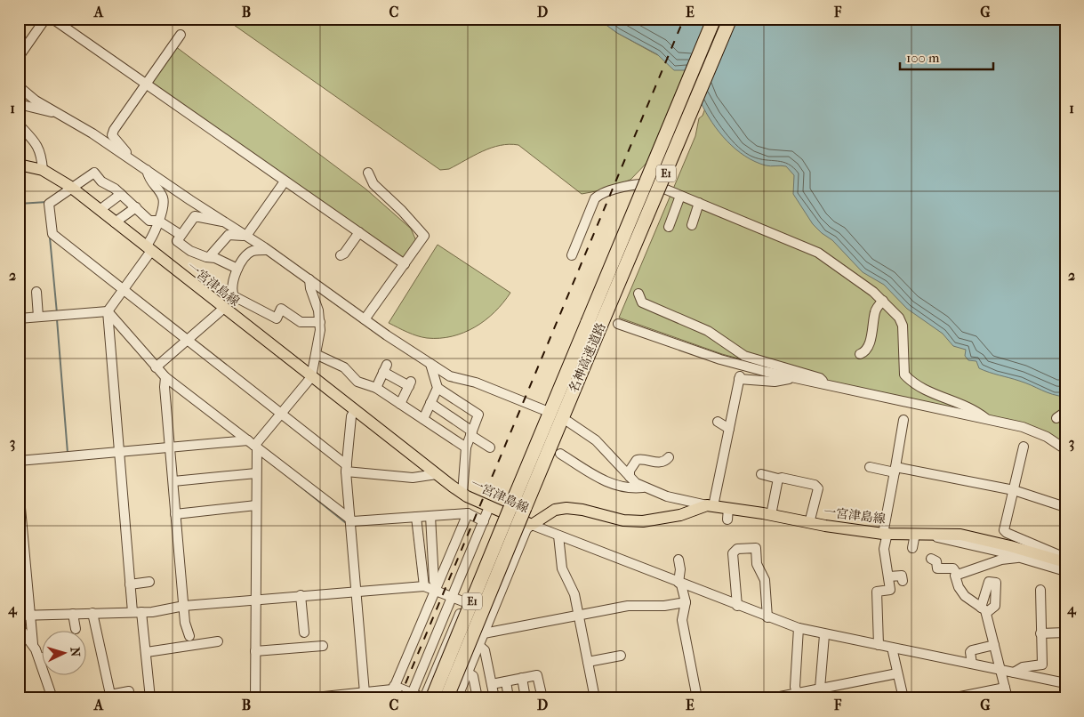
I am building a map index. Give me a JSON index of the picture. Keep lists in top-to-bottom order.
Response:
{
  "streets": {
    "highway": ["E1", "名神高速道路"],
    "main road": ["一宮津島線"]
  },
  "crossings": [
    ["一宮津島線", "名神高速道路"]
  ],
  "scale_bar": "100 m",
  "north": "right",
  "grid": {
    "columns": [
      "A",
      "B",
      "C",
      "D",
      "E",
      "F",
      "G"
    ],
    "rows": [
      "1",
      "2",
      "3",
      "4"
    ]
  }
}
